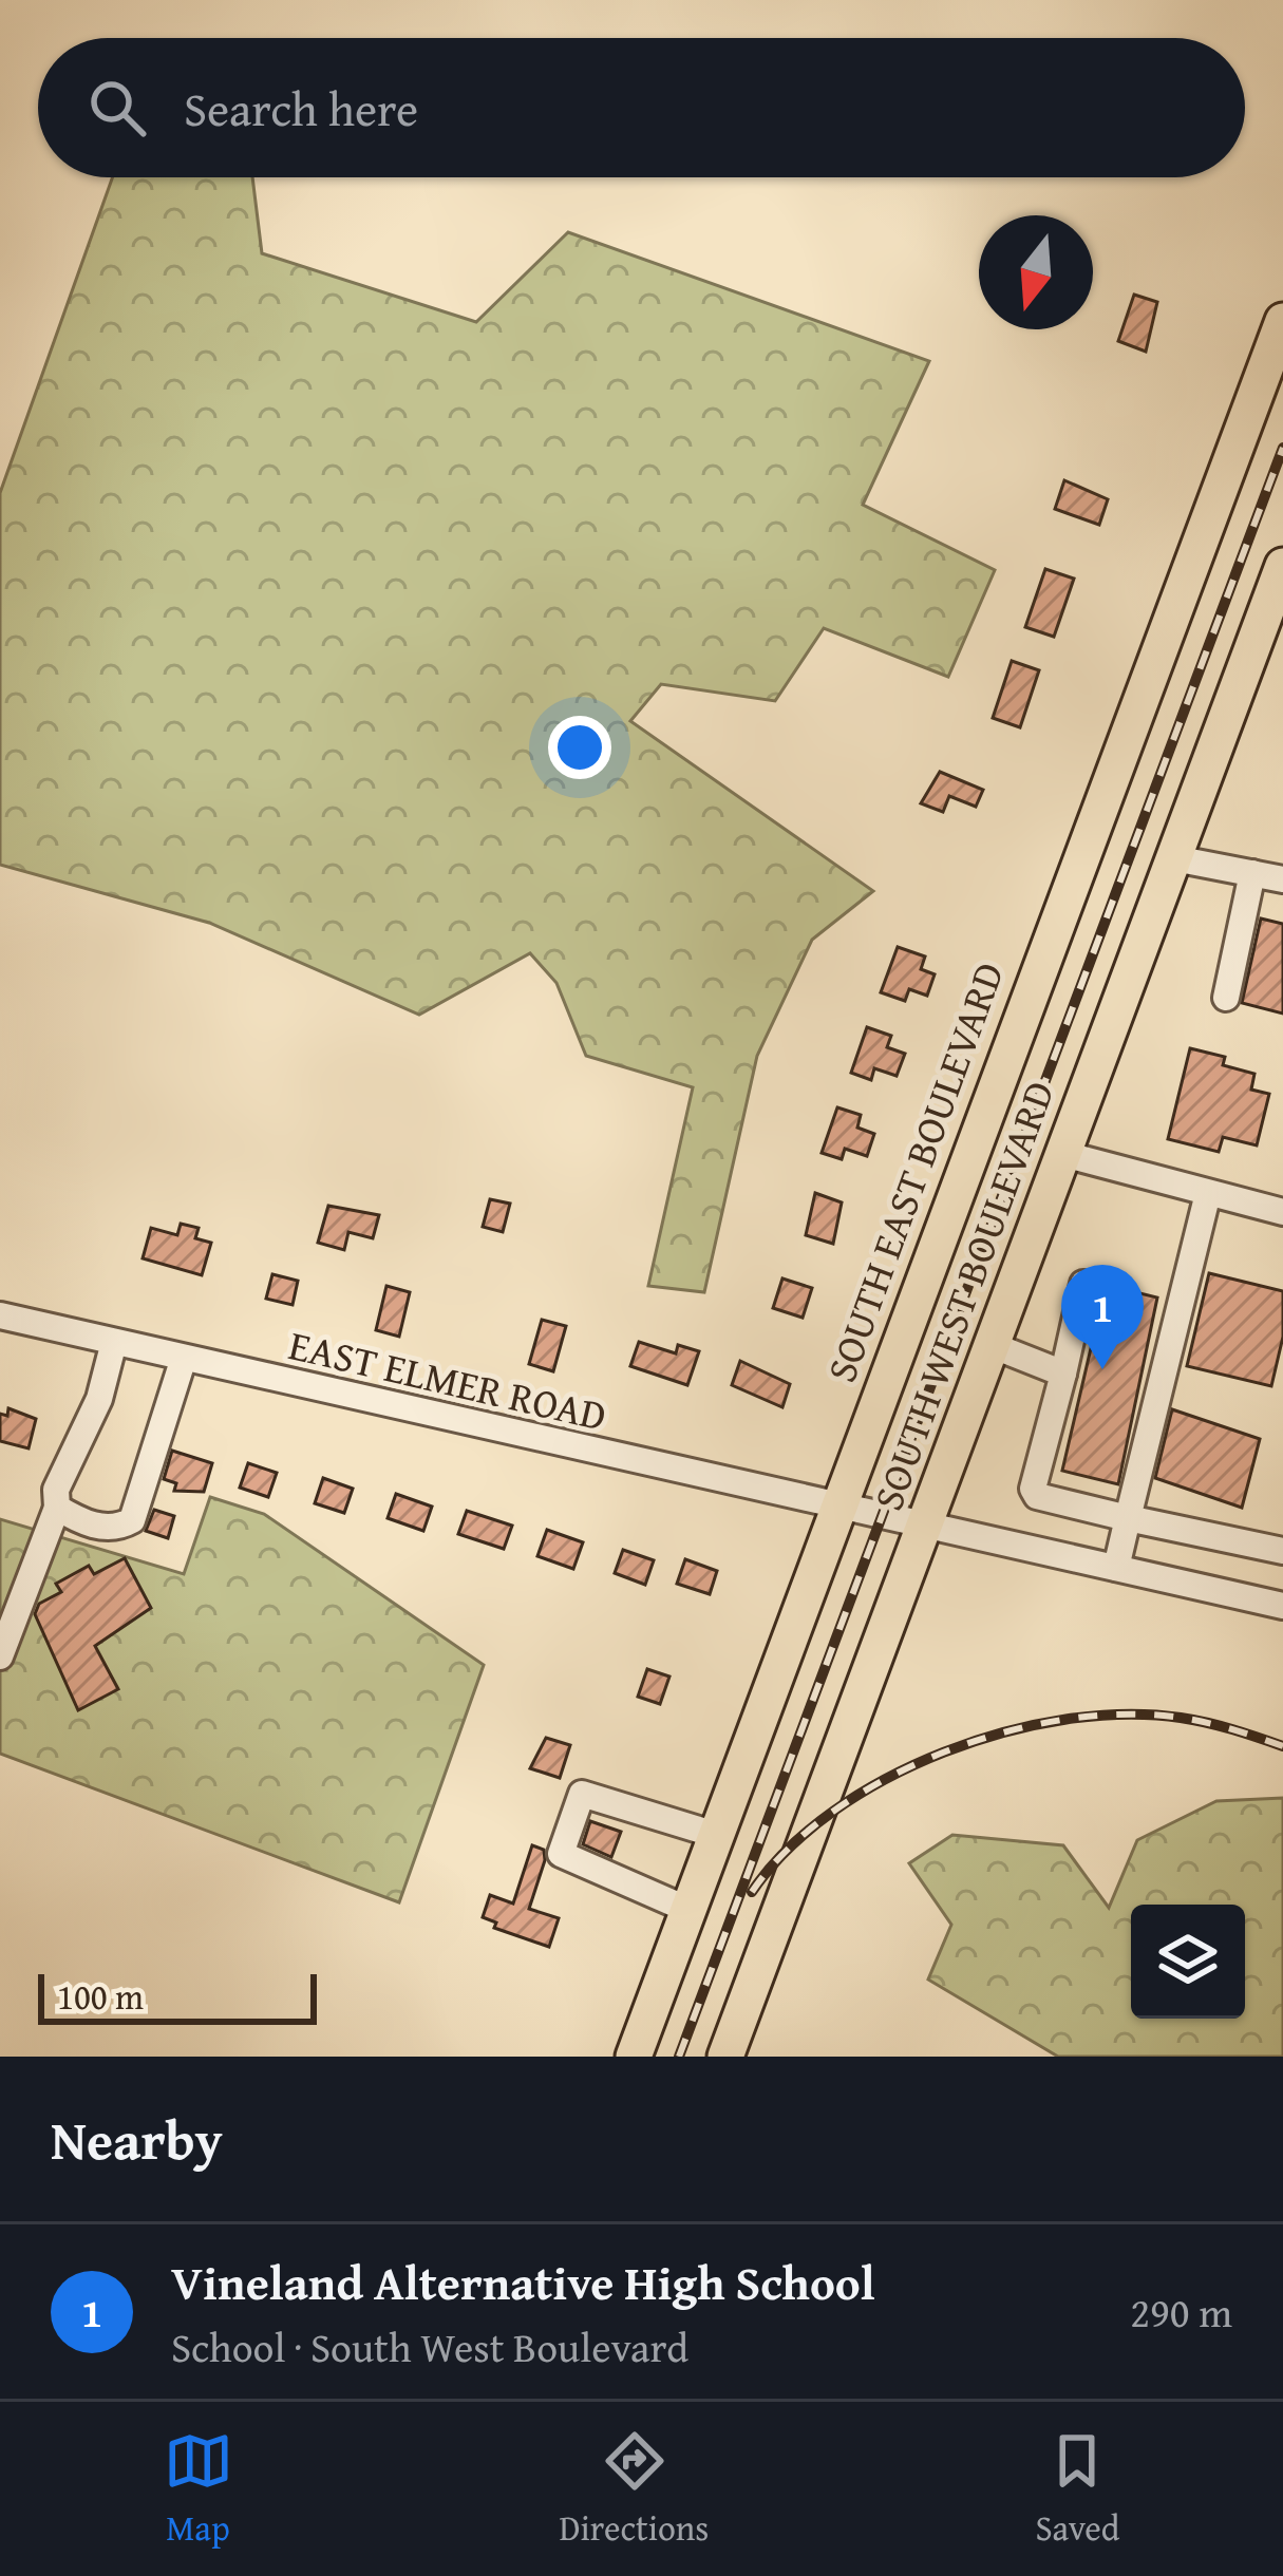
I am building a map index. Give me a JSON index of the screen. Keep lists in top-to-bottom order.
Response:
{
  "streets": {
    "main road": ["SOUTH EAST BOULEVARD", "SOUTH WEST BOULEVARD"],
    "street": ["EAST ELMER ROAD"]
  },
  "crossings": [
    ["SOUTH EAST BOULEVARD", "EAST ELMER ROAD"],
    ["SOUTH WEST BOULEVARD", "EAST ELMER ROAD"]
  ],
  "scale_bar": "100 m",
  "north": "bottom",
  "page": {
    "search": "Search here",
    "pins": "1",
    "scale": "100 m",
    "heading": "Nearby",
    "list": [
      {
        "mark": "1",
        "name": "Vineland Alternative High School",
        "note": "School · South West Boulevard",
        "value": "290 m"
      }
    ],
    "nav": ["Map", "Directions", "Saved"]
  }
}
